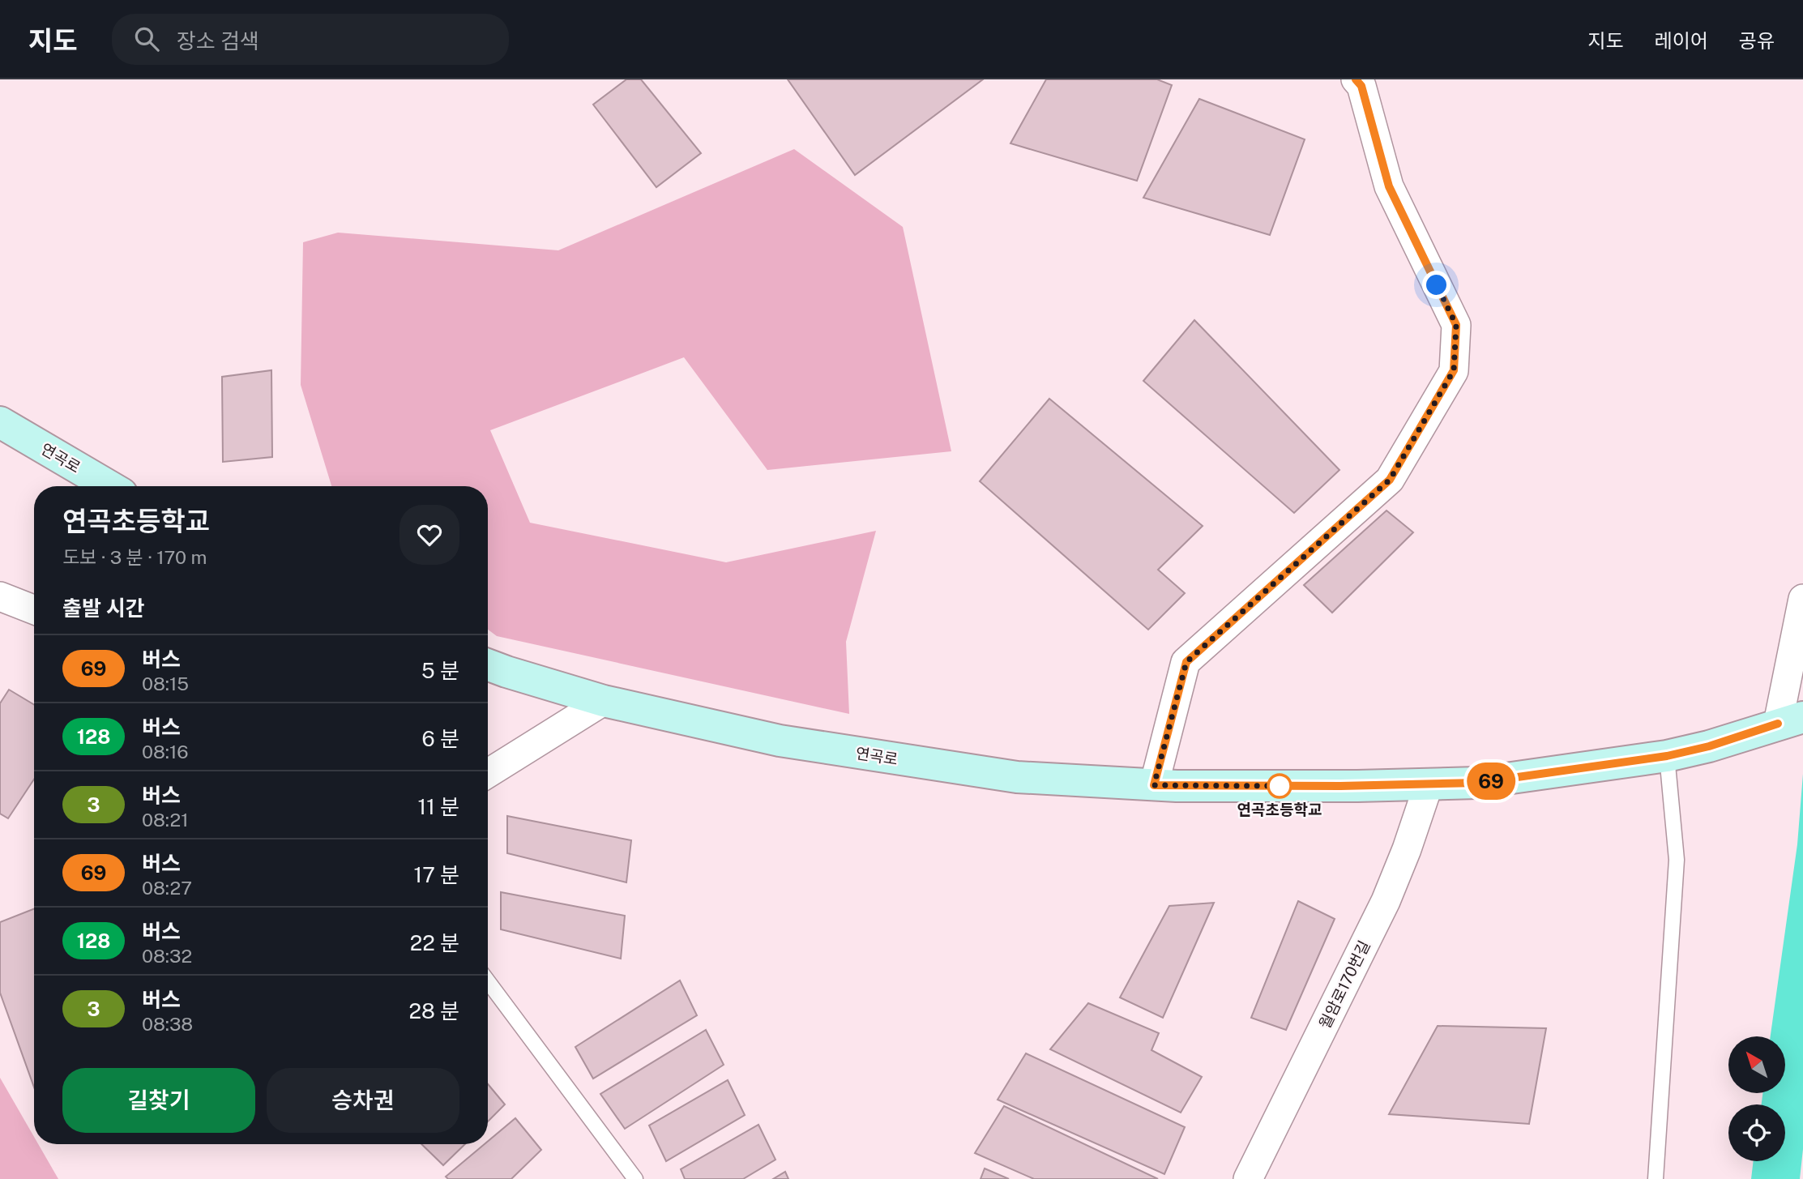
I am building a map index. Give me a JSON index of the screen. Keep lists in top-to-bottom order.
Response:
{
  "streets": {
    "street": ["연곡로", "월암로170번길"]
  },
  "crossings": [
    ["연곡로", "월암로170번길"]
  ],
  "places": ["연곡초등학교"],
  "lines": ["bus line 69"],
  "north": "top left",
  "page": {
    "header": "지도",
    "search": "장소 검색",
    "nav": ["지도", "레이어", "공유"],
    "on_map": "69",
    "heading": [
      ["연곡초등학교", "도보 · 3 분 · 170 m"],
      "출발 시간"
    ],
    "list": [
      {
        "mark": "69",
        "name": "버스",
        "note": "08:15",
        "value": "5 분"
      },
      {
        "mark": "128",
        "name": "버스",
        "note": "08:16",
        "value": "6 분"
      },
      {
        "mark": "3",
        "name": "버스",
        "note": "08:21",
        "value": "11 분"
      },
      {
        "mark": "69",
        "name": "버스",
        "note": "08:27",
        "value": "17 분"
      },
      {
        "mark": "128",
        "name": "버스",
        "note": "08:32",
        "value": "22 분"
      },
      {
        "mark": "3",
        "name": "버스",
        "note": "08:38",
        "value": "28 분"
      }
    ],
    "buttons": ["길찾기", "승차권"]
  }
}
